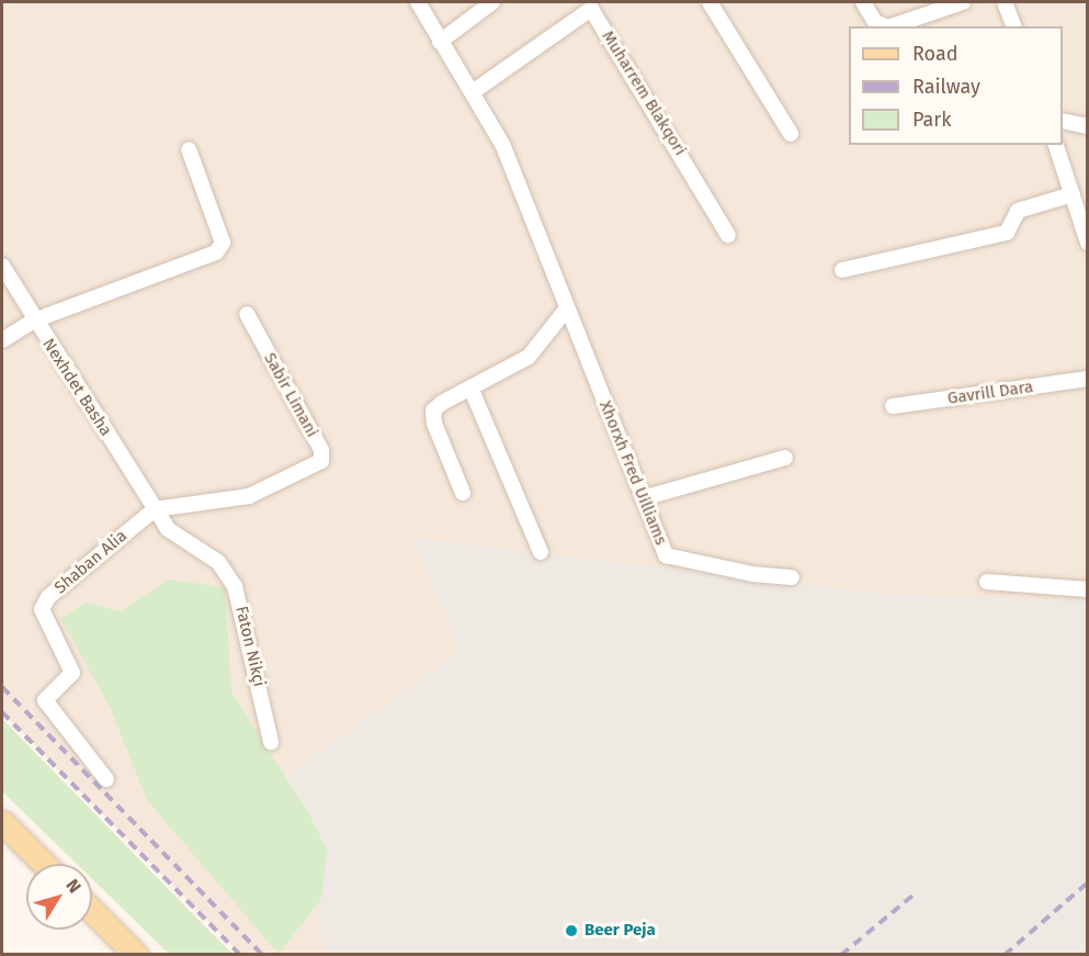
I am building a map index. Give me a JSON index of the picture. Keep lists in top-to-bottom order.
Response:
{
  "streets": {
    "street": [
      "Muharrem Blakqori",
      "Nexhdet Basha",
      "Gavrill Dara",
      "Sabir Limani",
      "Xhorxh Fred Uilliams",
      "Shaban Alia",
      "Faton Nikçi"
    ]
  },
  "crossings": [
    ["Muharrem Blakqori", "Xhorxh Fred Uilliams"],
    ["Nexhdet Basha", "Sabir Limani"],
    ["Nexhdet Basha", "Shaban Alia"],
    ["Nexhdet Basha", "Faton Nikçi"],
    ["Sabir Limani", "Shaban Alia"],
    ["Sabir Limani", "Faton Nikçi"],
    ["Shaban Alia", "Faton Nikçi"]
  ],
  "places": ["Beer Peja"],
  "legend": ["Road", "Railway", "Park"],
  "north": "top right"
}
